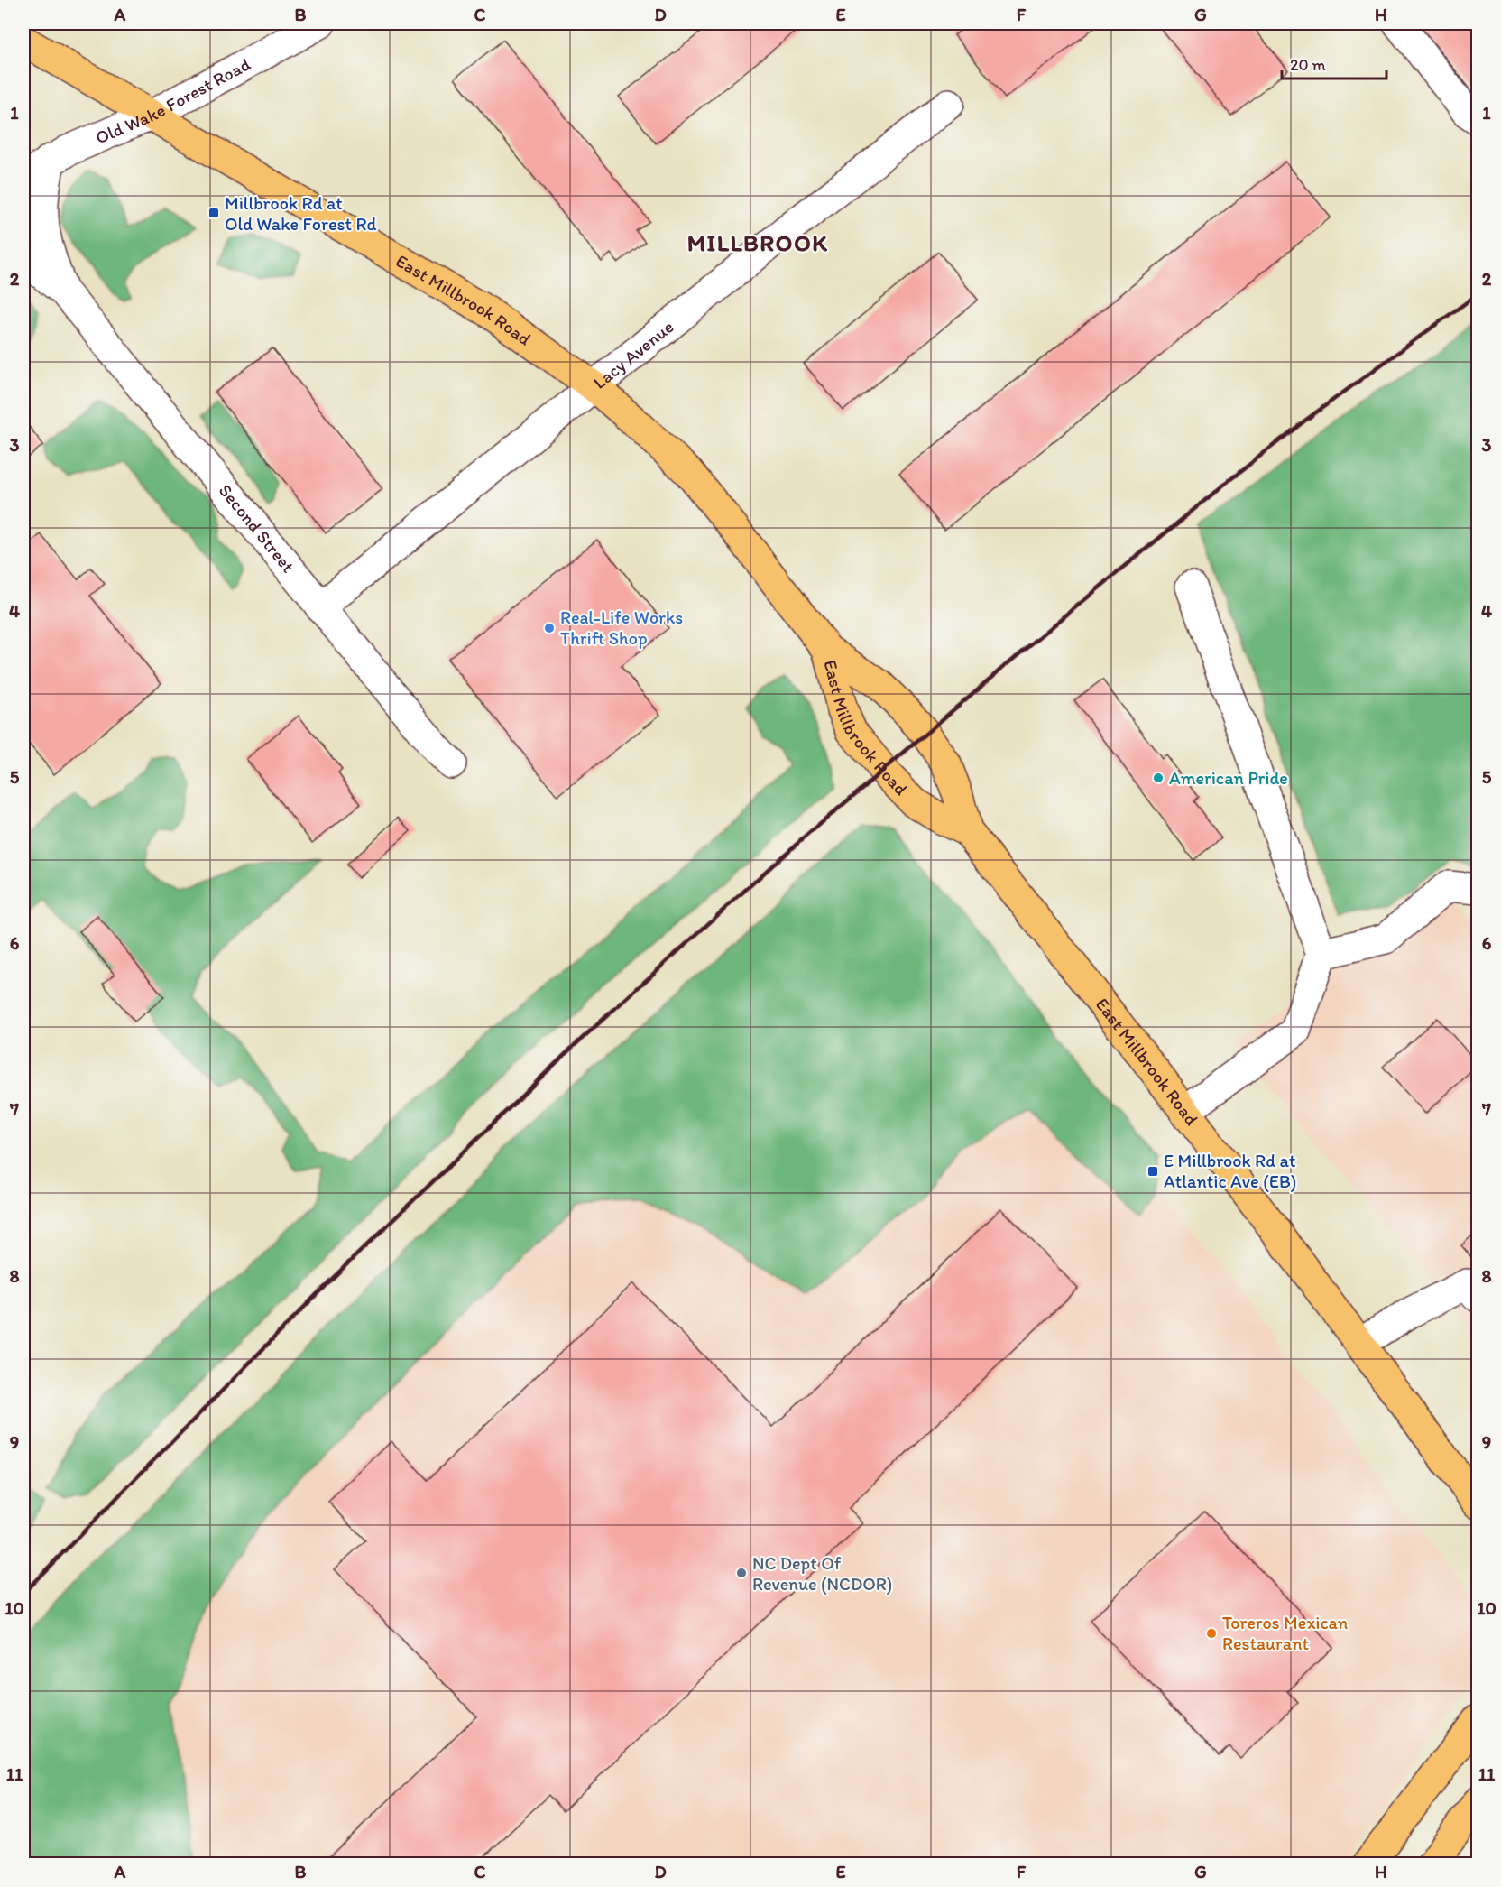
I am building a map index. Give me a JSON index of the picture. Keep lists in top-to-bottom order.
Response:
{
  "streets": {
    "main road": ["East Millbrook Road"],
    "street": ["Old Wake Forest Road", "Lacy Avenue", "Second Street"]
  },
  "crossings": [
    ["Old Wake Forest Road", "East Millbrook Road"],
    ["Old Wake Forest Road", "Second Street"],
    ["East Millbrook Road", "Lacy Avenue"],
    ["Lacy Avenue", "Second Street"]
  ],
  "districts": ["MILLBROOK"],
  "places": {
    "transit": ["Millbrook Rd at Old Wake Forest Rd", "E Millbrook Rd at Atlantic Ave (EB)"],
    "other": [
      "Real-Life Works Thrift Shop",
      "American Pride",
      "NC Dept Of Revenue (NCDOR)",
      "Toreros Mexican Restaurant"
    ]
  },
  "scale_bar": "20 m",
  "grid": {
    "columns": [
      "A",
      "B",
      "C",
      "D",
      "E",
      "F",
      "G",
      "H"
    ],
    "rows": [
      "1",
      "2",
      "3",
      "4",
      "5",
      "6",
      "7",
      "8",
      "9",
      "10",
      "11"
    ]
  }
}
